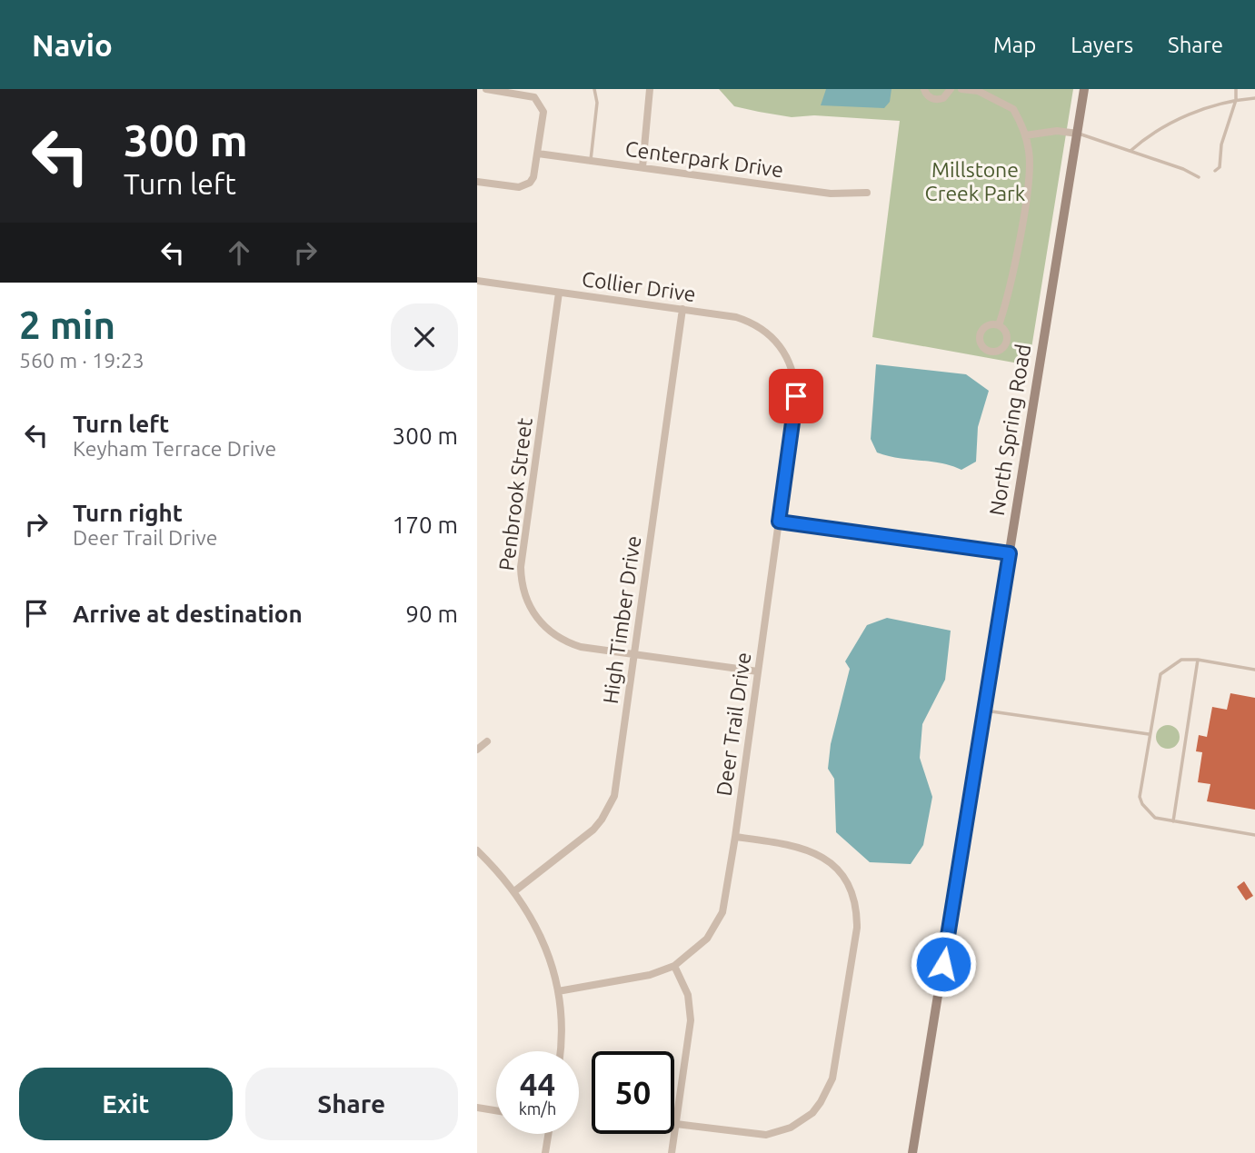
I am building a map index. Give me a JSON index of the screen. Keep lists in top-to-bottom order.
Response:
{
  "streets": {
    "main road": ["North Spring Road"],
    "street": [
      "Centerpark Drive",
      "Collier Drive",
      "Penbrook Street",
      "High Timber Drive",
      "Deer Trail Drive"
    ]
  },
  "crossings": [
    ["Collier Drive", "Penbrook Street"],
    ["Collier Drive", "High Timber Drive"],
    ["Collier Drive", "Deer Trail Drive"],
    ["Penbrook Street", "High Timber Drive"],
    ["Penbrook Street", "Deer Trail Drive"]
  ],
  "parks": ["Millstone Creek Park"],
  "page": {
    "header": "Navio",
    "nav": ["Map", "Layers", "Share"],
    "turn": ["300 m", "Turn left"],
    "heading": ["2 min", "560 m · 19:23"],
    "list": [
      {
        "name": "Turn left",
        "note": "Keyham Terrace Drive",
        "value": "300 m"
      },
      {
        "name": "Turn right",
        "note": "Deer Trail Drive",
        "value": "170 m"
      },
      {
        "name": "Arrive at destination",
        "value": "90 m"
      }
    ],
    "speed": "44 km/h",
    "limit": "50",
    "buttons": ["Exit", "Share"]
  }
}
